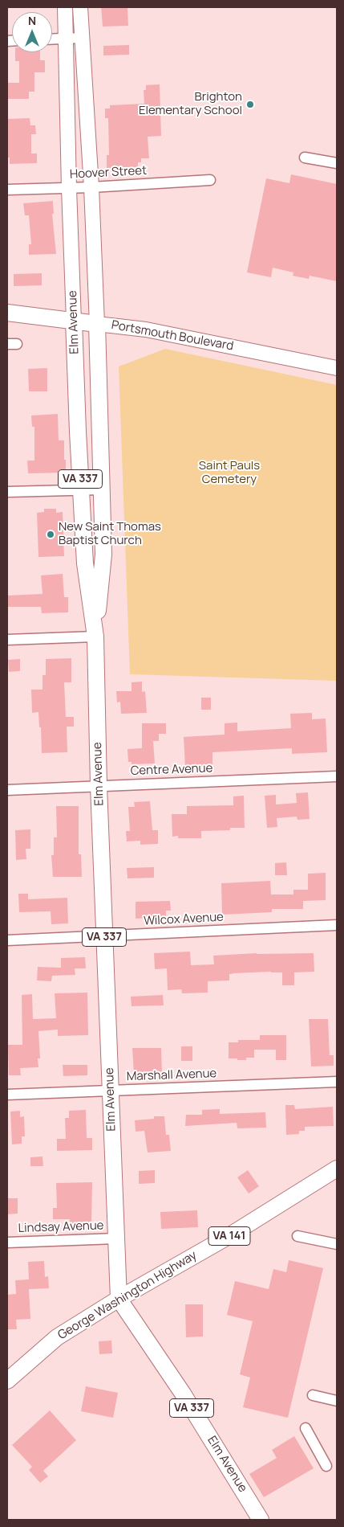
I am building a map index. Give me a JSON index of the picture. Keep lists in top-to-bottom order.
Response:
{
  "streets": {
    "main road": [
      "Elm Avenue",
      "Portsmouth Boulevard",
      "VA 337",
      "VA 141",
      "George Washington Highway"
    ],
    "street": [
      "Hoover Street",
      "Centre Avenue",
      "Wilcox Avenue",
      "Marshall Avenue",
      "Lindsay Avenue"
    ]
  },
  "crossings": [
    ["Hoover Street", "Elm Avenue"],
    ["Elm Avenue", "Portsmouth Boulevard"],
    ["Elm Avenue", "Centre Avenue"],
    ["Elm Avenue", "Wilcox Avenue"],
    ["Elm Avenue", "Marshall Avenue"],
    ["Elm Avenue", "Lindsay Avenue"],
    ["Elm Avenue", "George Washington Highway"]
  ],
  "parks": ["Saint Pauls Cemetery"],
  "places": ["Brighton Elementary School", "New Saint Thomas Baptist Church"],
  "north": "top"
}
